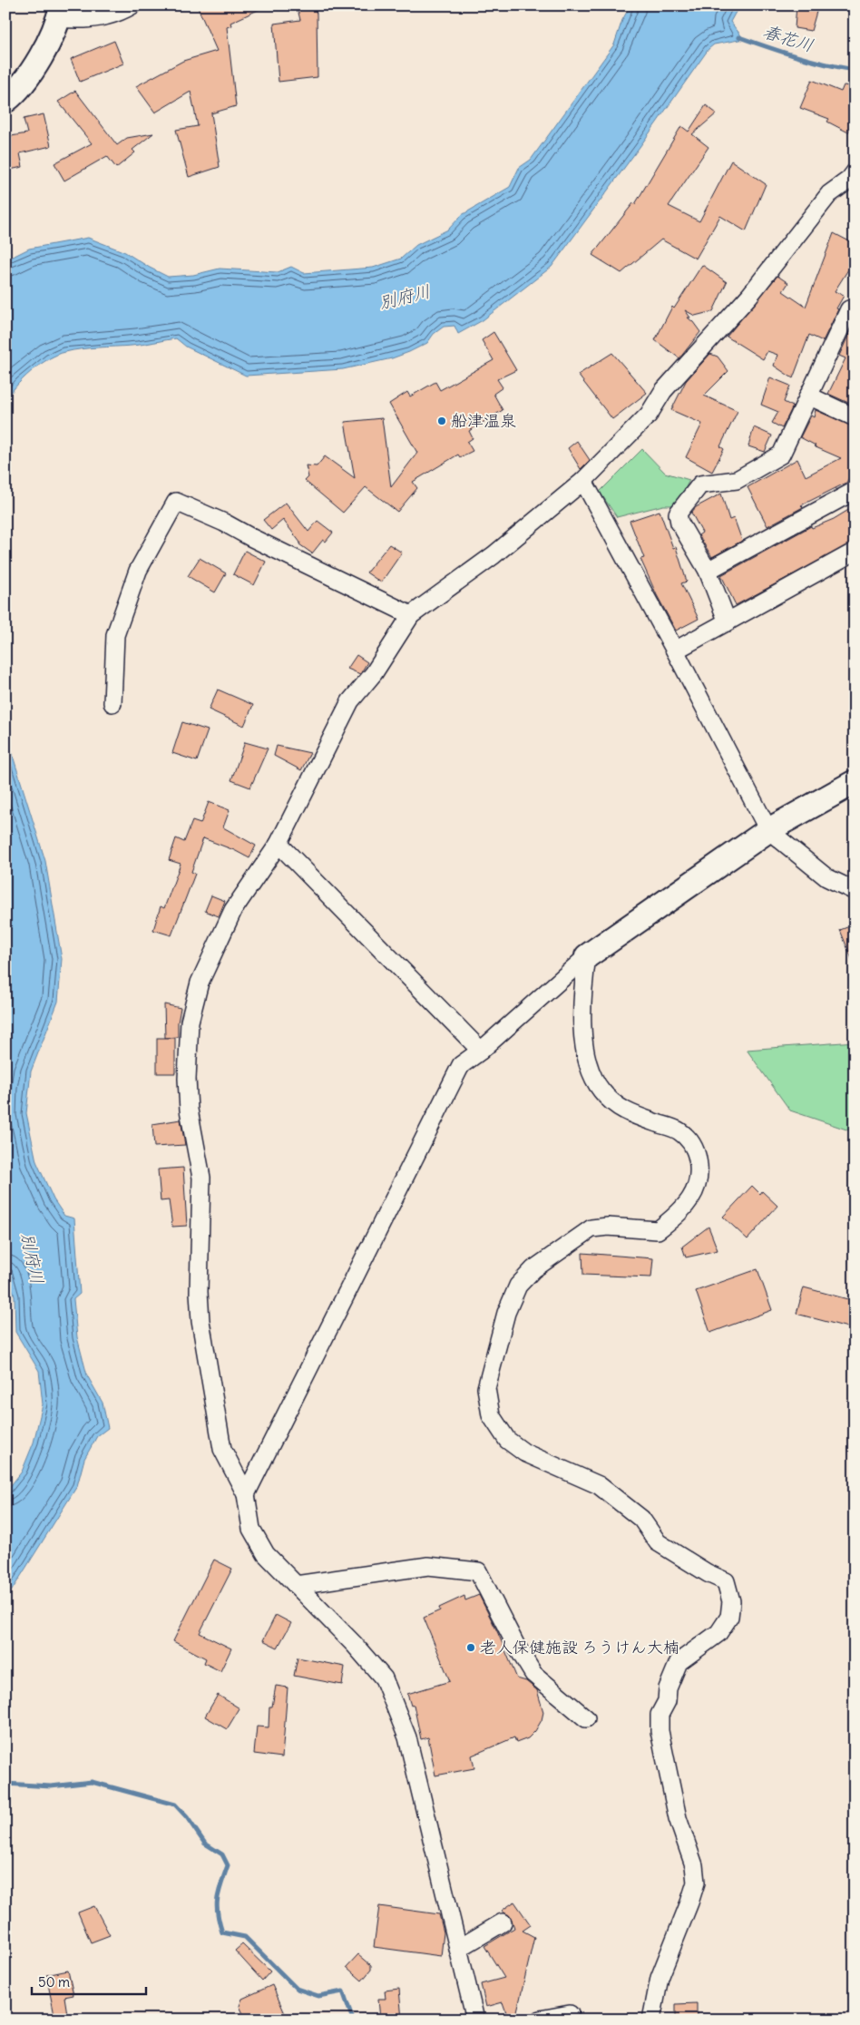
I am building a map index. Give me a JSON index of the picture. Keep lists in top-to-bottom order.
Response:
{
  "water": ["春花川", "別府川"],
  "places": ["船津温泉", "老人保健施設 ろうけん大楠"],
  "scale_bar": "50 m"
}
